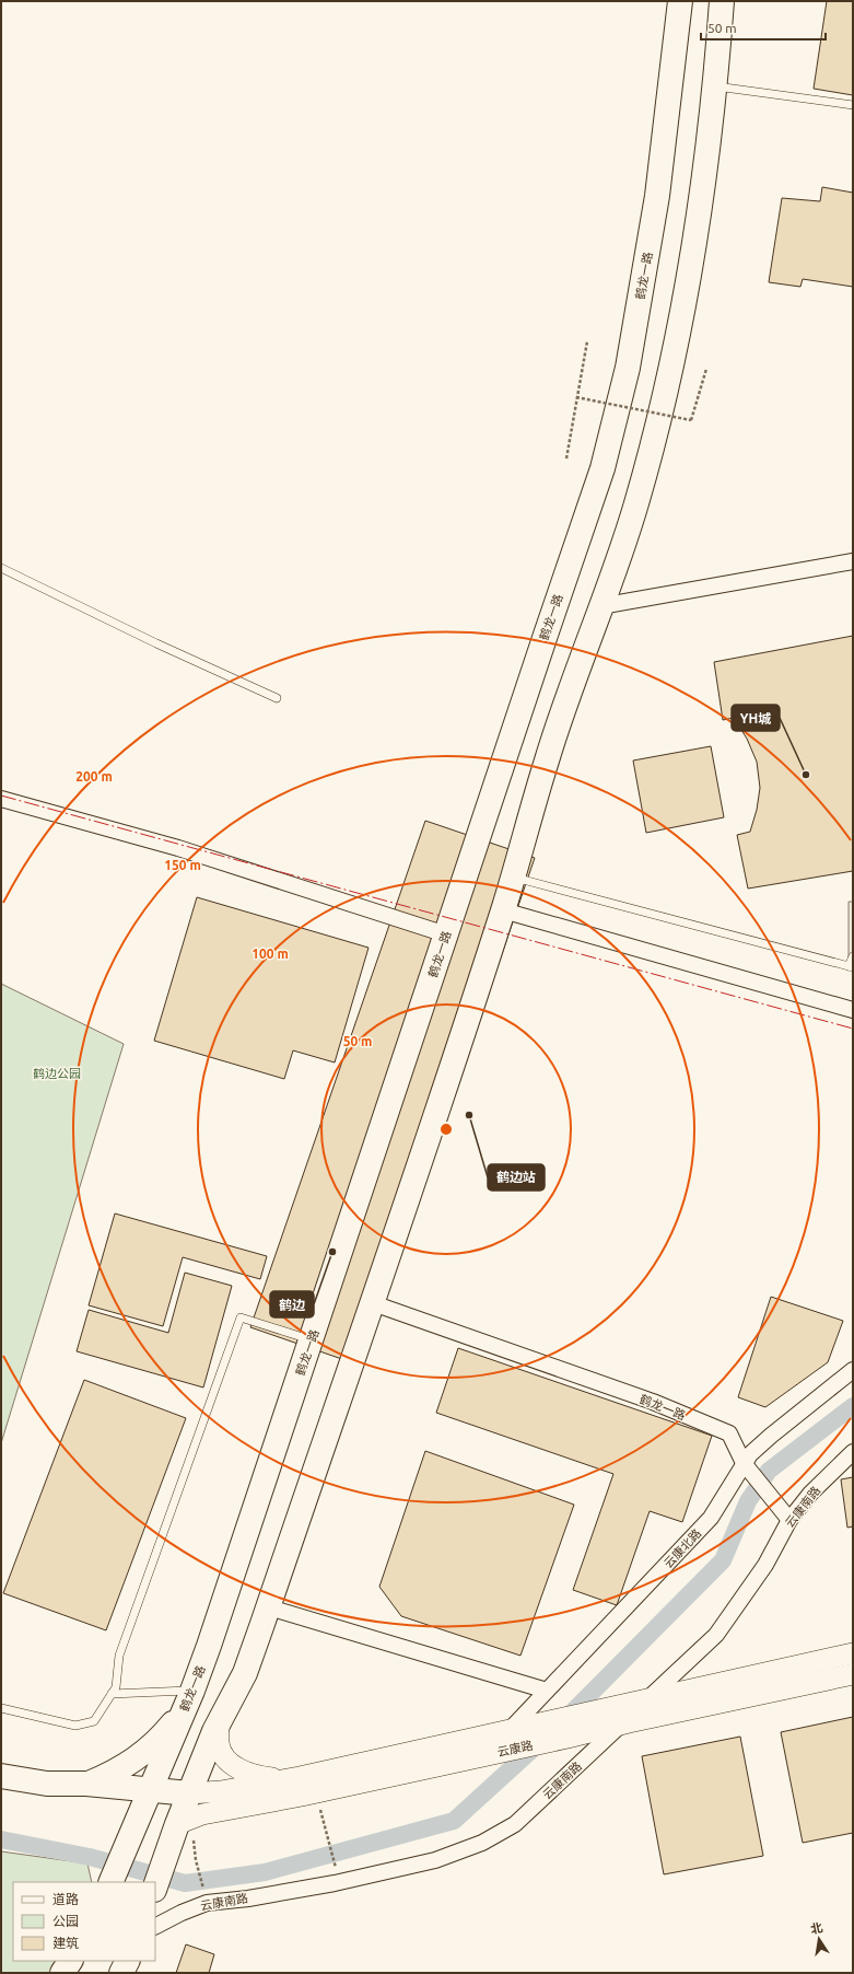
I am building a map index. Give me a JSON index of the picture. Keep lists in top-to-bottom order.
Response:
{
  "streets": {
    "highway": ["鹤龙一路"],
    "street": ["云康南路", "云康北路", "云康路"]
  },
  "crossings": [
    ["鹤龙一路", "云康南路"],
    ["鹤龙一路", "云康北路"],
    ["云康南路", "云康路"],
    ["云康北路", "云康路"]
  ],
  "parks": ["鹤边公园"],
  "places": ["YH城", "鹤边站", "鹤边"],
  "legend": ["道路", "公园", "建筑"],
  "scale_bar": "50 m",
  "north": "top",
  "rings": [
    "200 m",
    "150 m",
    "100 m",
    "50 m"
  ]
}
